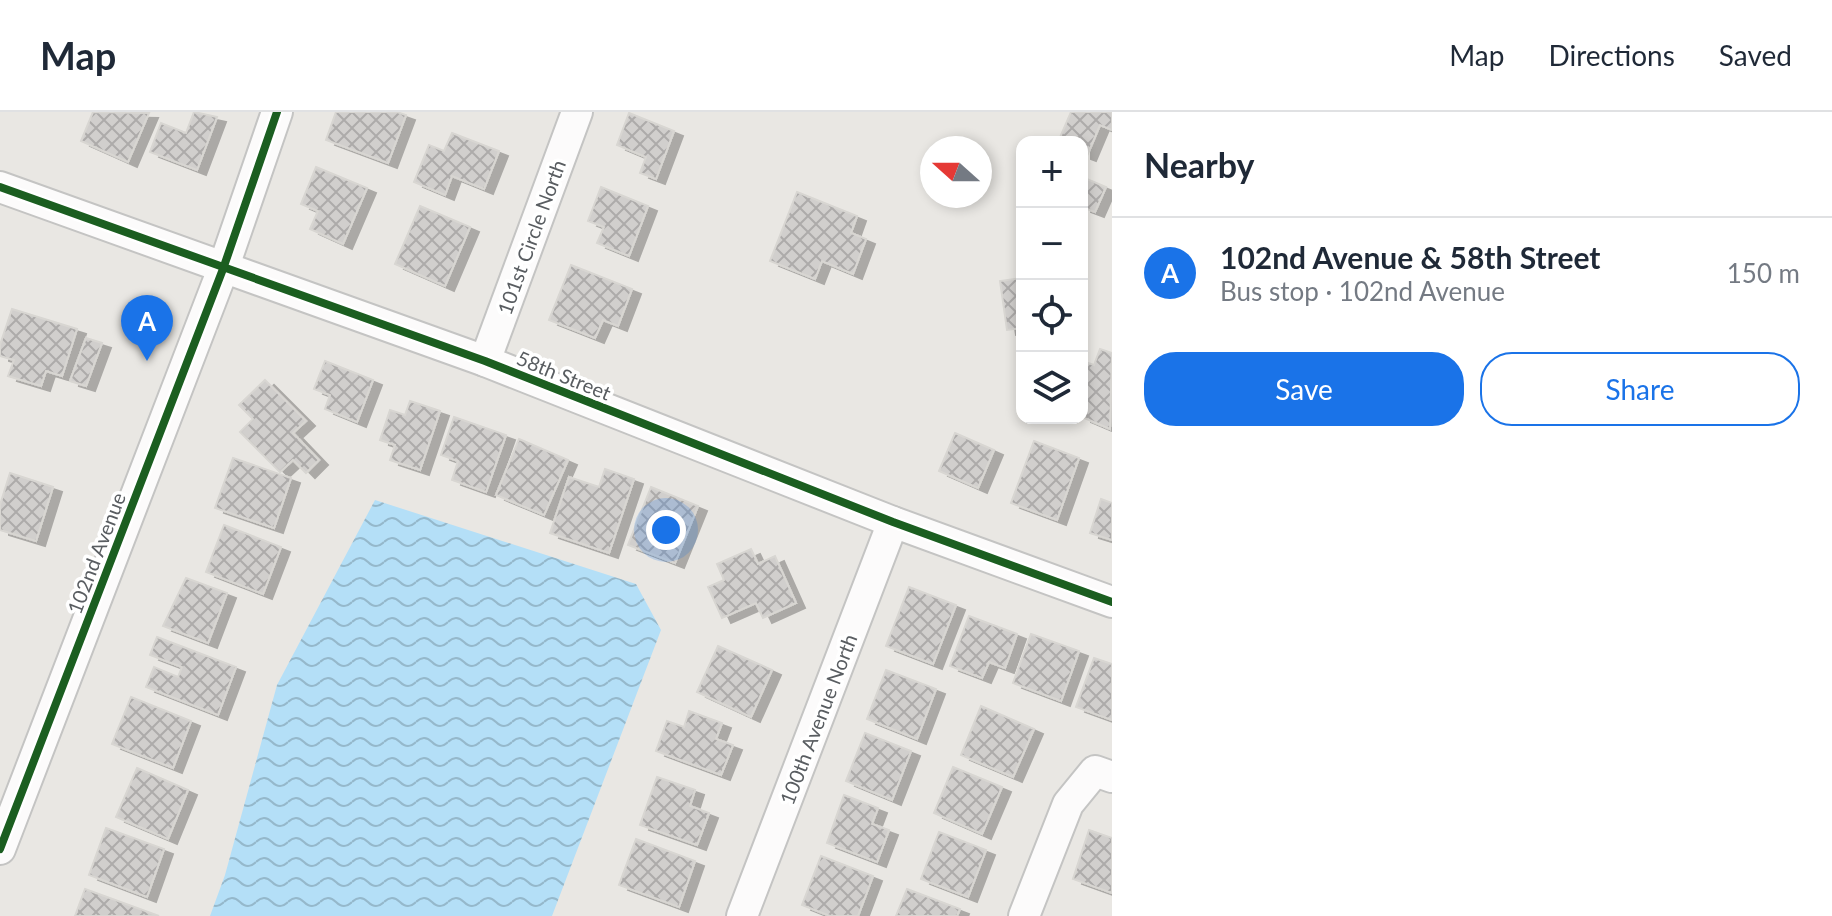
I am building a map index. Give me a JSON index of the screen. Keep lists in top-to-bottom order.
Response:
{
  "streets": {
    "street": [
      "101st Circle North",
      "58th Street",
      "102nd Avenue",
      "100th Avenue North"
    ]
  },
  "crossings": [
    ["101st Circle North", "58th Street"],
    ["58th Street", "102nd Avenue"],
    ["58th Street", "100th Avenue North"]
  ],
  "north": "left",
  "page": {
    "header": "Map",
    "nav": ["Map", "Directions", "Saved"],
    "heading": "Nearby",
    "map_buttons": ["+", "−"],
    "list": [
      {
        "mark": "A",
        "name": "102nd Avenue & 58th Street",
        "note": "Bus stop · 102nd Avenue",
        "value": "150 m"
      }
    ],
    "pins": "A",
    "buttons": ["Save", "Share"]
  }
}
